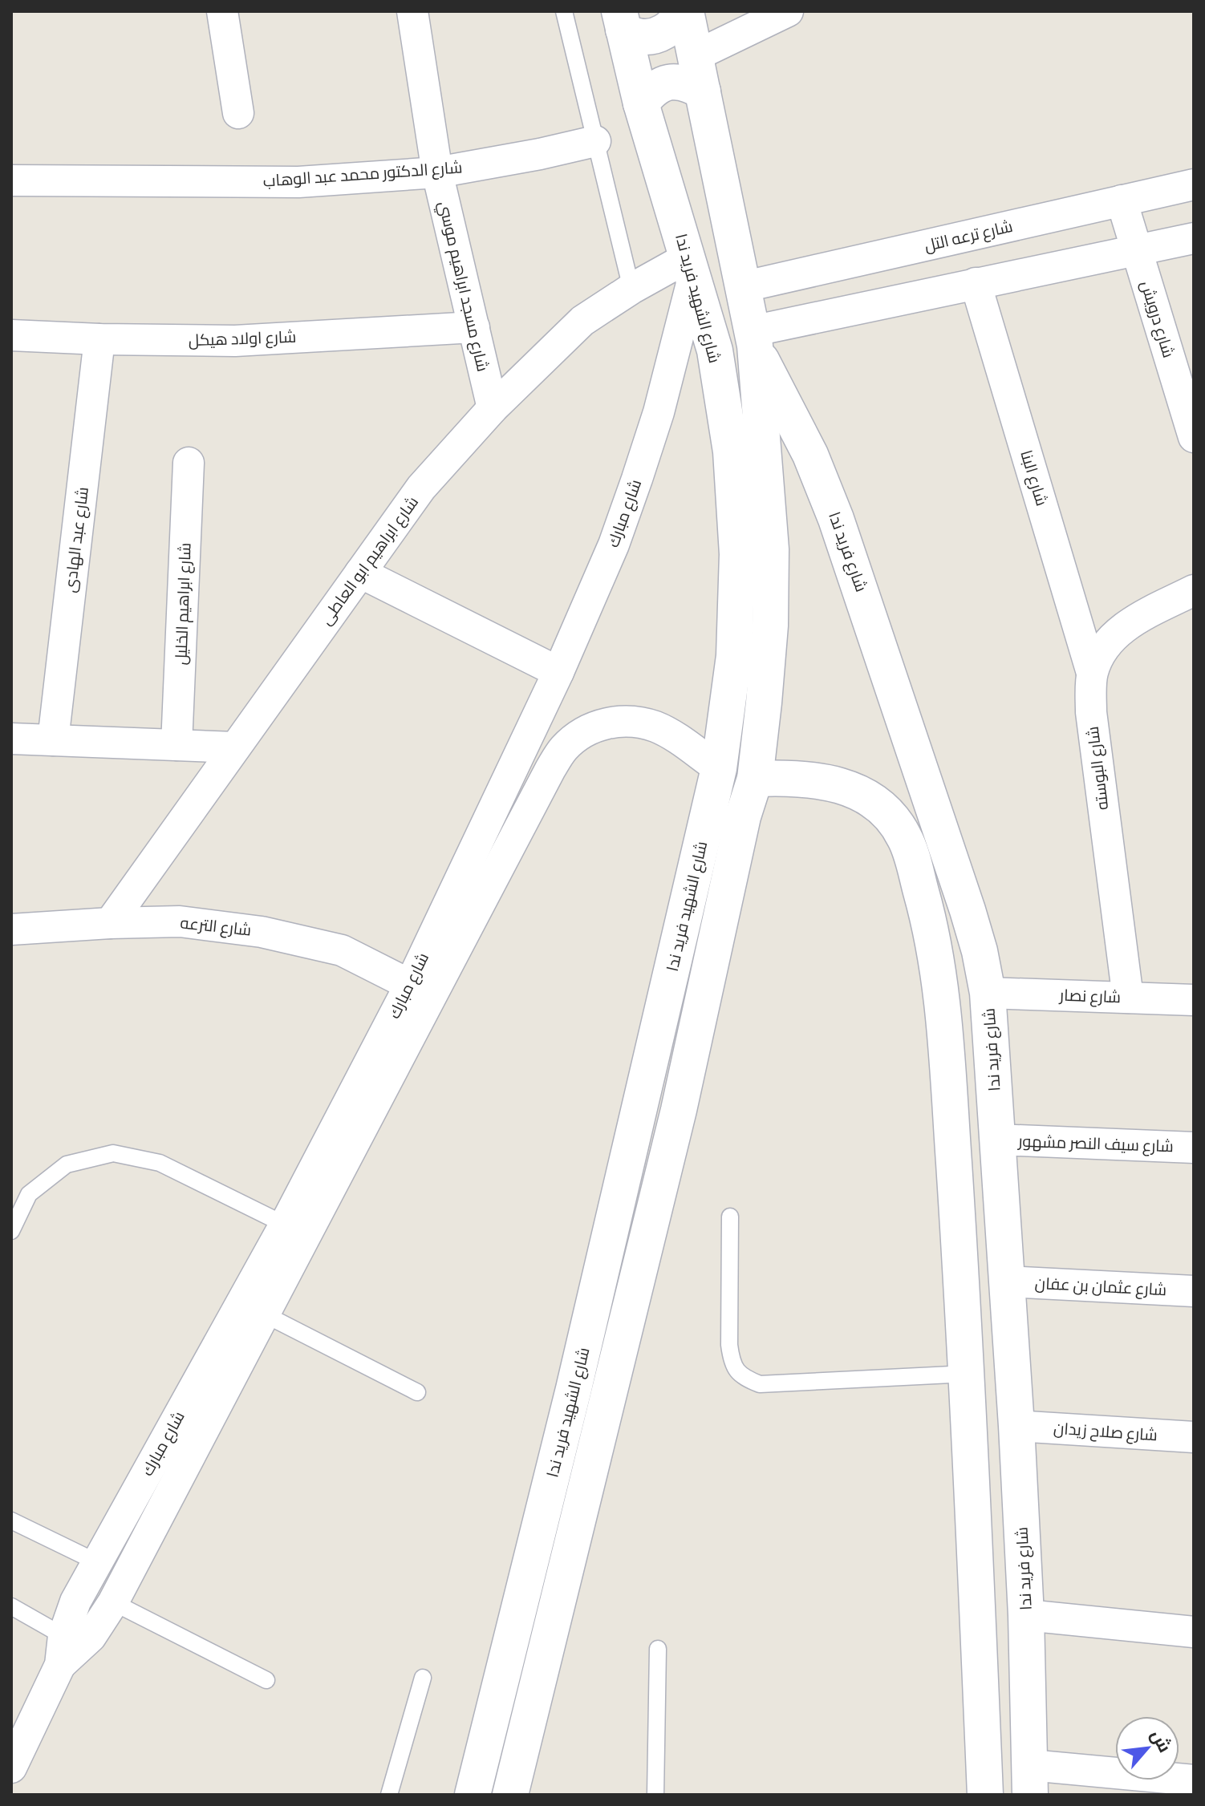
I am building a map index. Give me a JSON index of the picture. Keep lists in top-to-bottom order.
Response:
{
  "streets": {
    "main road": ["شارع الشهيد فريد ندا", "شارع فريد ندا"],
    "street": [
      "شارع الدكتور محمد عبد الوهاب",
      "شارع ترعه التل",
      "شارع مسجد ابراهيم موسي",
      "شارع درويش",
      "شارع اولاد هيكل",
      "شارع البنا",
      "شارع مبارك",
      "شارع عبد الهادى",
      "شارع ابراهيم ابو العاطى",
      "شارع ابراهيم الخليل",
      "شارع البوسته",
      "شارع الترعه",
      "شارع نصار",
      "شارع سيف النصر مشهور",
      "شارع عثمان بن عفان",
      "شارع صلاح زيدان"
    ]
  },
  "crossings": [
    ["شارع الدكتور محمد عبد الوهاب", "شارع مسجد ابراهيم موسي"],
    ["شارع ترعه التل", "شارع درويش"],
    ["شارع مسجد ابراهيم موسي", "شارع اولاد هيكل"],
    ["شارع مسجد ابراهيم موسي", "شارع ابراهيم ابو العاطى"],
    ["شارع الشهيد فريد ندا", "شارع مبارك"],
    ["شارع الشهيد فريد ندا", "شارع ابراهيم ابو العاطى"],
    ["شارع اولاد هيكل", "شارع عبد الهادى"],
    ["شارع البنا", "شارع البوسته"],
    ["شارع مبارك", "شارع ابراهيم ابو العاطى"],
    ["شارع مبارك", "شارع الترعه"],
    ["شارع فريد ندا", "شارع نصار"],
    ["شارع فريد ندا", "شارع سيف النصر مشهور"],
    ["شارع فريد ندا", "شارع عثمان بن عفان"],
    ["شارع فريد ندا", "شارع صلاح زيدان"],
    ["شارع ابراهيم ابو العاطى", "شارع الترعه"],
    ["شارع البوسته", "شارع نصار"]
  ],
  "north": "top right"
}
